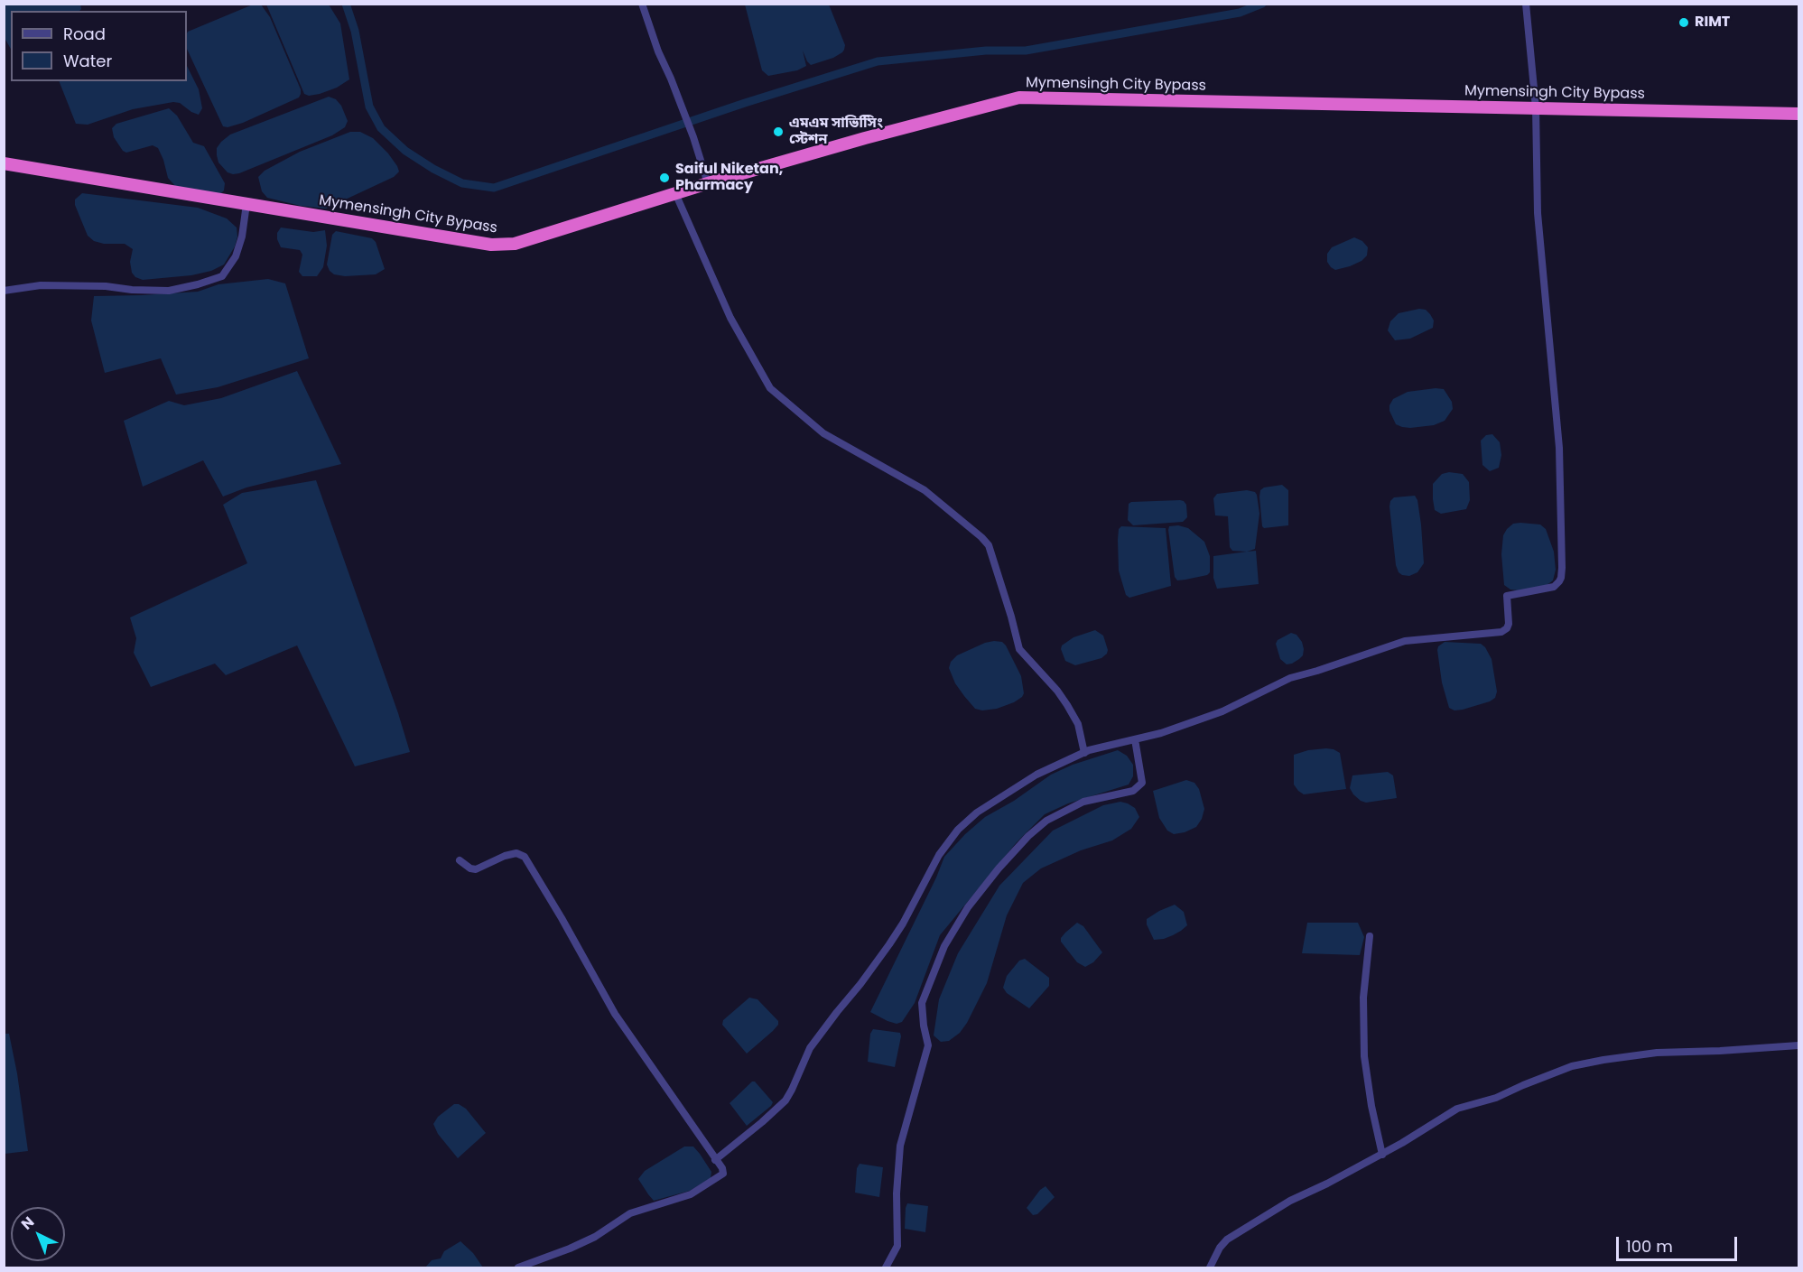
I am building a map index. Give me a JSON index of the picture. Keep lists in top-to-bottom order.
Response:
{
  "streets": {
    "highway": ["Mymensingh City Bypass"]
  },
  "places": ["RIMT", "এমএম সাভ‌িসি‌িং স্ট‌েশন", "Saiful Niketan, Pharmacy"],
  "legend": ["Road", "Water"],
  "scale_bar": "100 m",
  "north": "top left"
}
